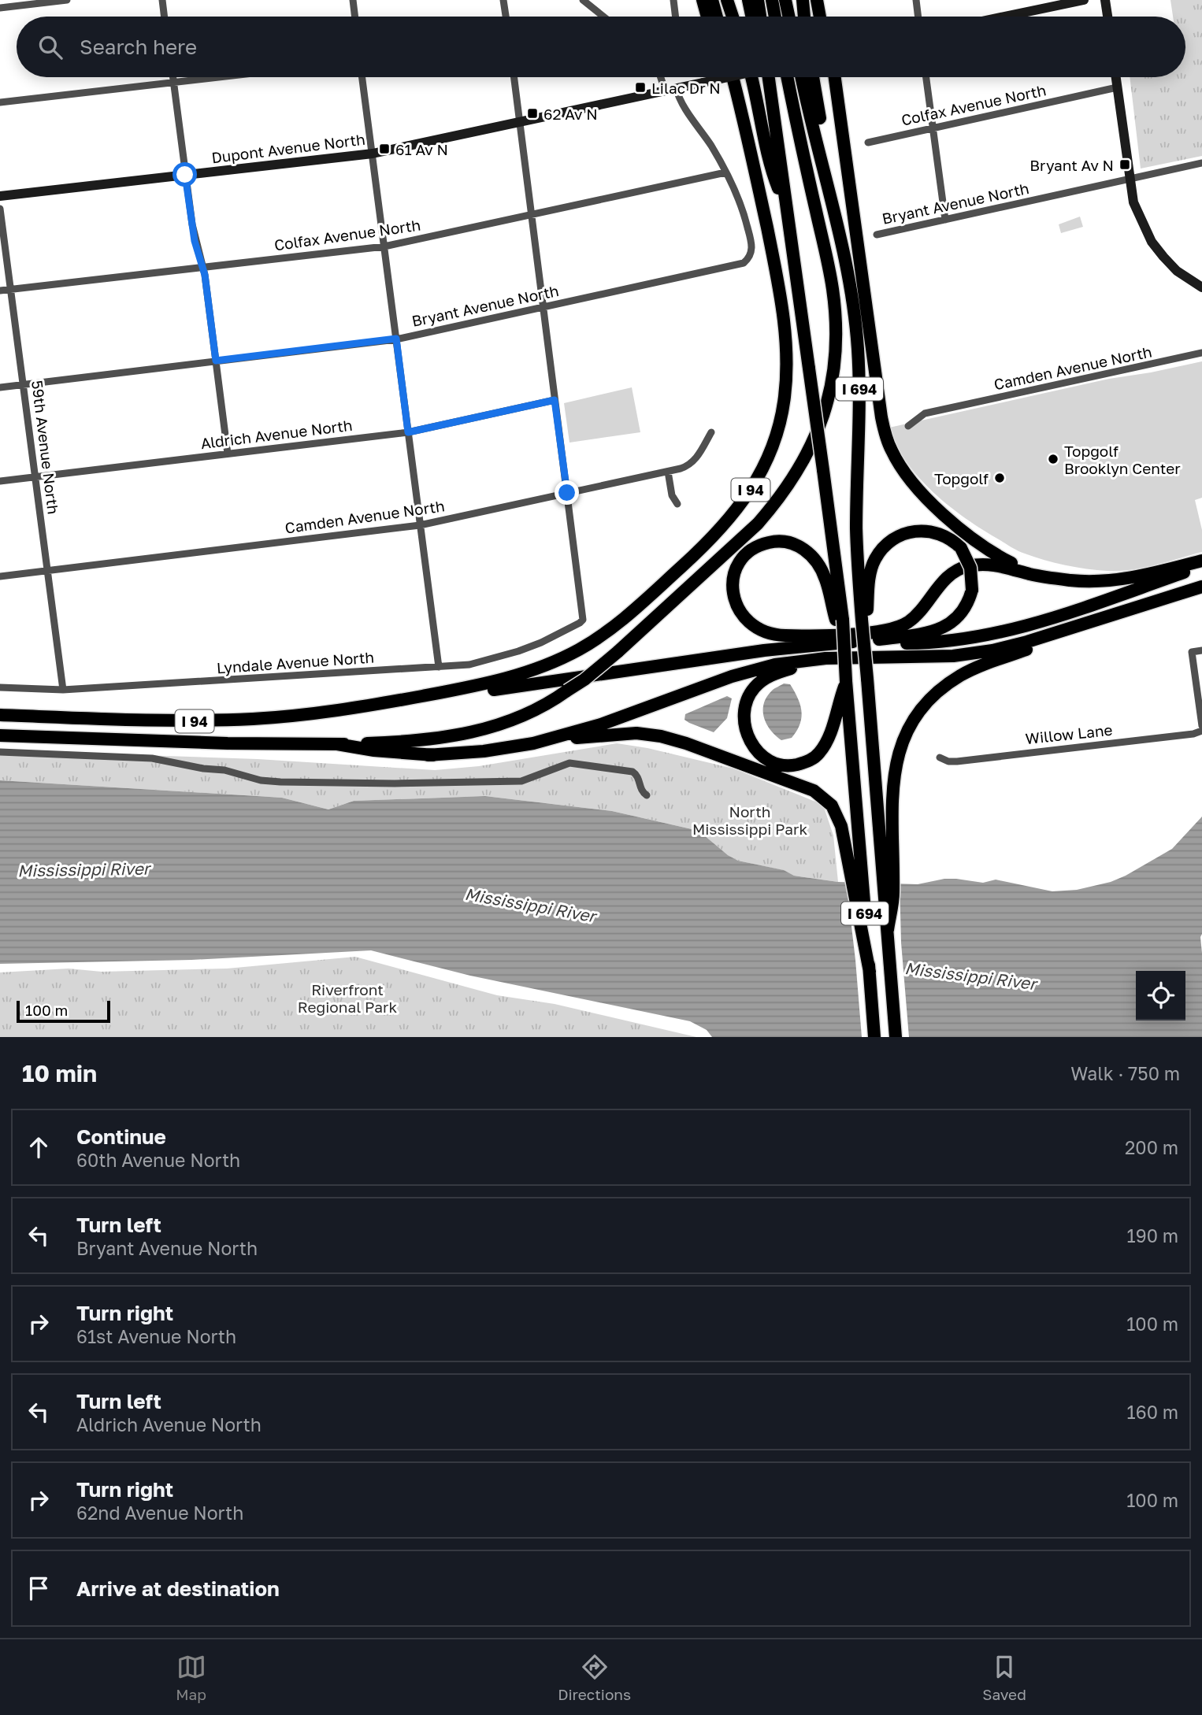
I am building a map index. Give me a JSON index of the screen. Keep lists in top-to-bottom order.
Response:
{
  "streets": {
    "highway": ["I 694", "I 94"],
    "street": [
      "Colfax Avenue North",
      "Dupont Avenue North",
      "Bryant Avenue North",
      "Camden Avenue North",
      "Aldrich Avenue North",
      "59th Avenue North",
      "Lyndale Avenue North",
      "Willow Lane"
    ]
  },
  "crossings": [
    ["Colfax Avenue North", "Bryant Avenue North"],
    ["Colfax Avenue North", "59th Avenue North"],
    ["Bryant Avenue North", "59th Avenue North"],
    ["Camden Avenue North", "59th Avenue North"],
    ["Camden Avenue North", "Lyndale Avenue North"],
    ["Aldrich Avenue North", "59th Avenue North"],
    ["59th Avenue North", "Lyndale Avenue North"]
  ],
  "water": ["Mississippi River"],
  "parks": ["North Mississippi Park", "Riverfront Regional Park"],
  "places": {
    "transit": [
      "Lilac Dr N",
      "62 Av N",
      "61 Av N",
      "Bryant Av N"
    ],
    "other": ["Topgolf Brooklyn Center", "Topgolf"]
  },
  "scale_bar": "100 m",
  "page": {
    "search": "Search here",
    "scale": "100 m",
    "heading": ["10 min", "Walk · 750 m"],
    "list": [
      ["Continue", "60th Avenue North", "200 m"],
      ["Turn left", "Bryant Avenue North", "190 m"],
      ["Turn right", "61st Avenue North", "100 m"],
      ["Turn left", "Aldrich Avenue North", "160 m"],
      ["Turn right", "62nd Avenue North", "100 m"],
      "Arrive at destination"
    ],
    "nav": ["Map", "Directions", "Saved"]
  }
}
